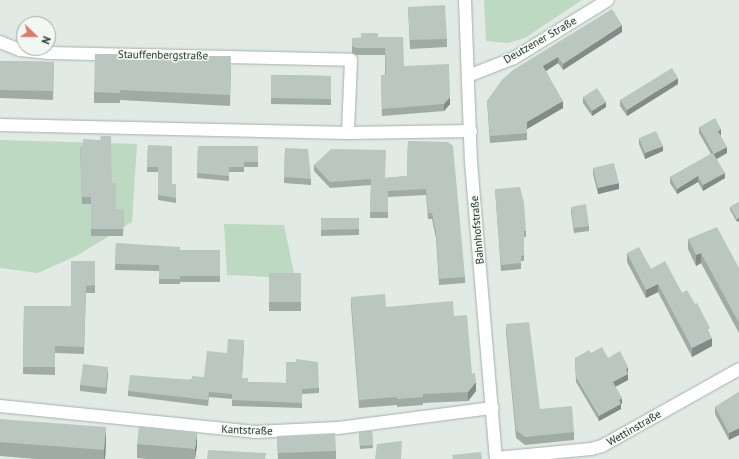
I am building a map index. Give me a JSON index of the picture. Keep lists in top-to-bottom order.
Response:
{
  "streets": {
    "street": [
      "Deutzener Straße",
      "Stauffenbergstraße",
      "Bahnhofstraße",
      "Wettinstraße",
      "Kantstraße"
    ]
  },
  "crossings": [
    ["Deutzener Straße", "Bahnhofstraße"],
    ["Bahnhofstraße", "Wettinstraße"],
    ["Bahnhofstraße", "Kantstraße"]
  ],
  "north": "right"
}
